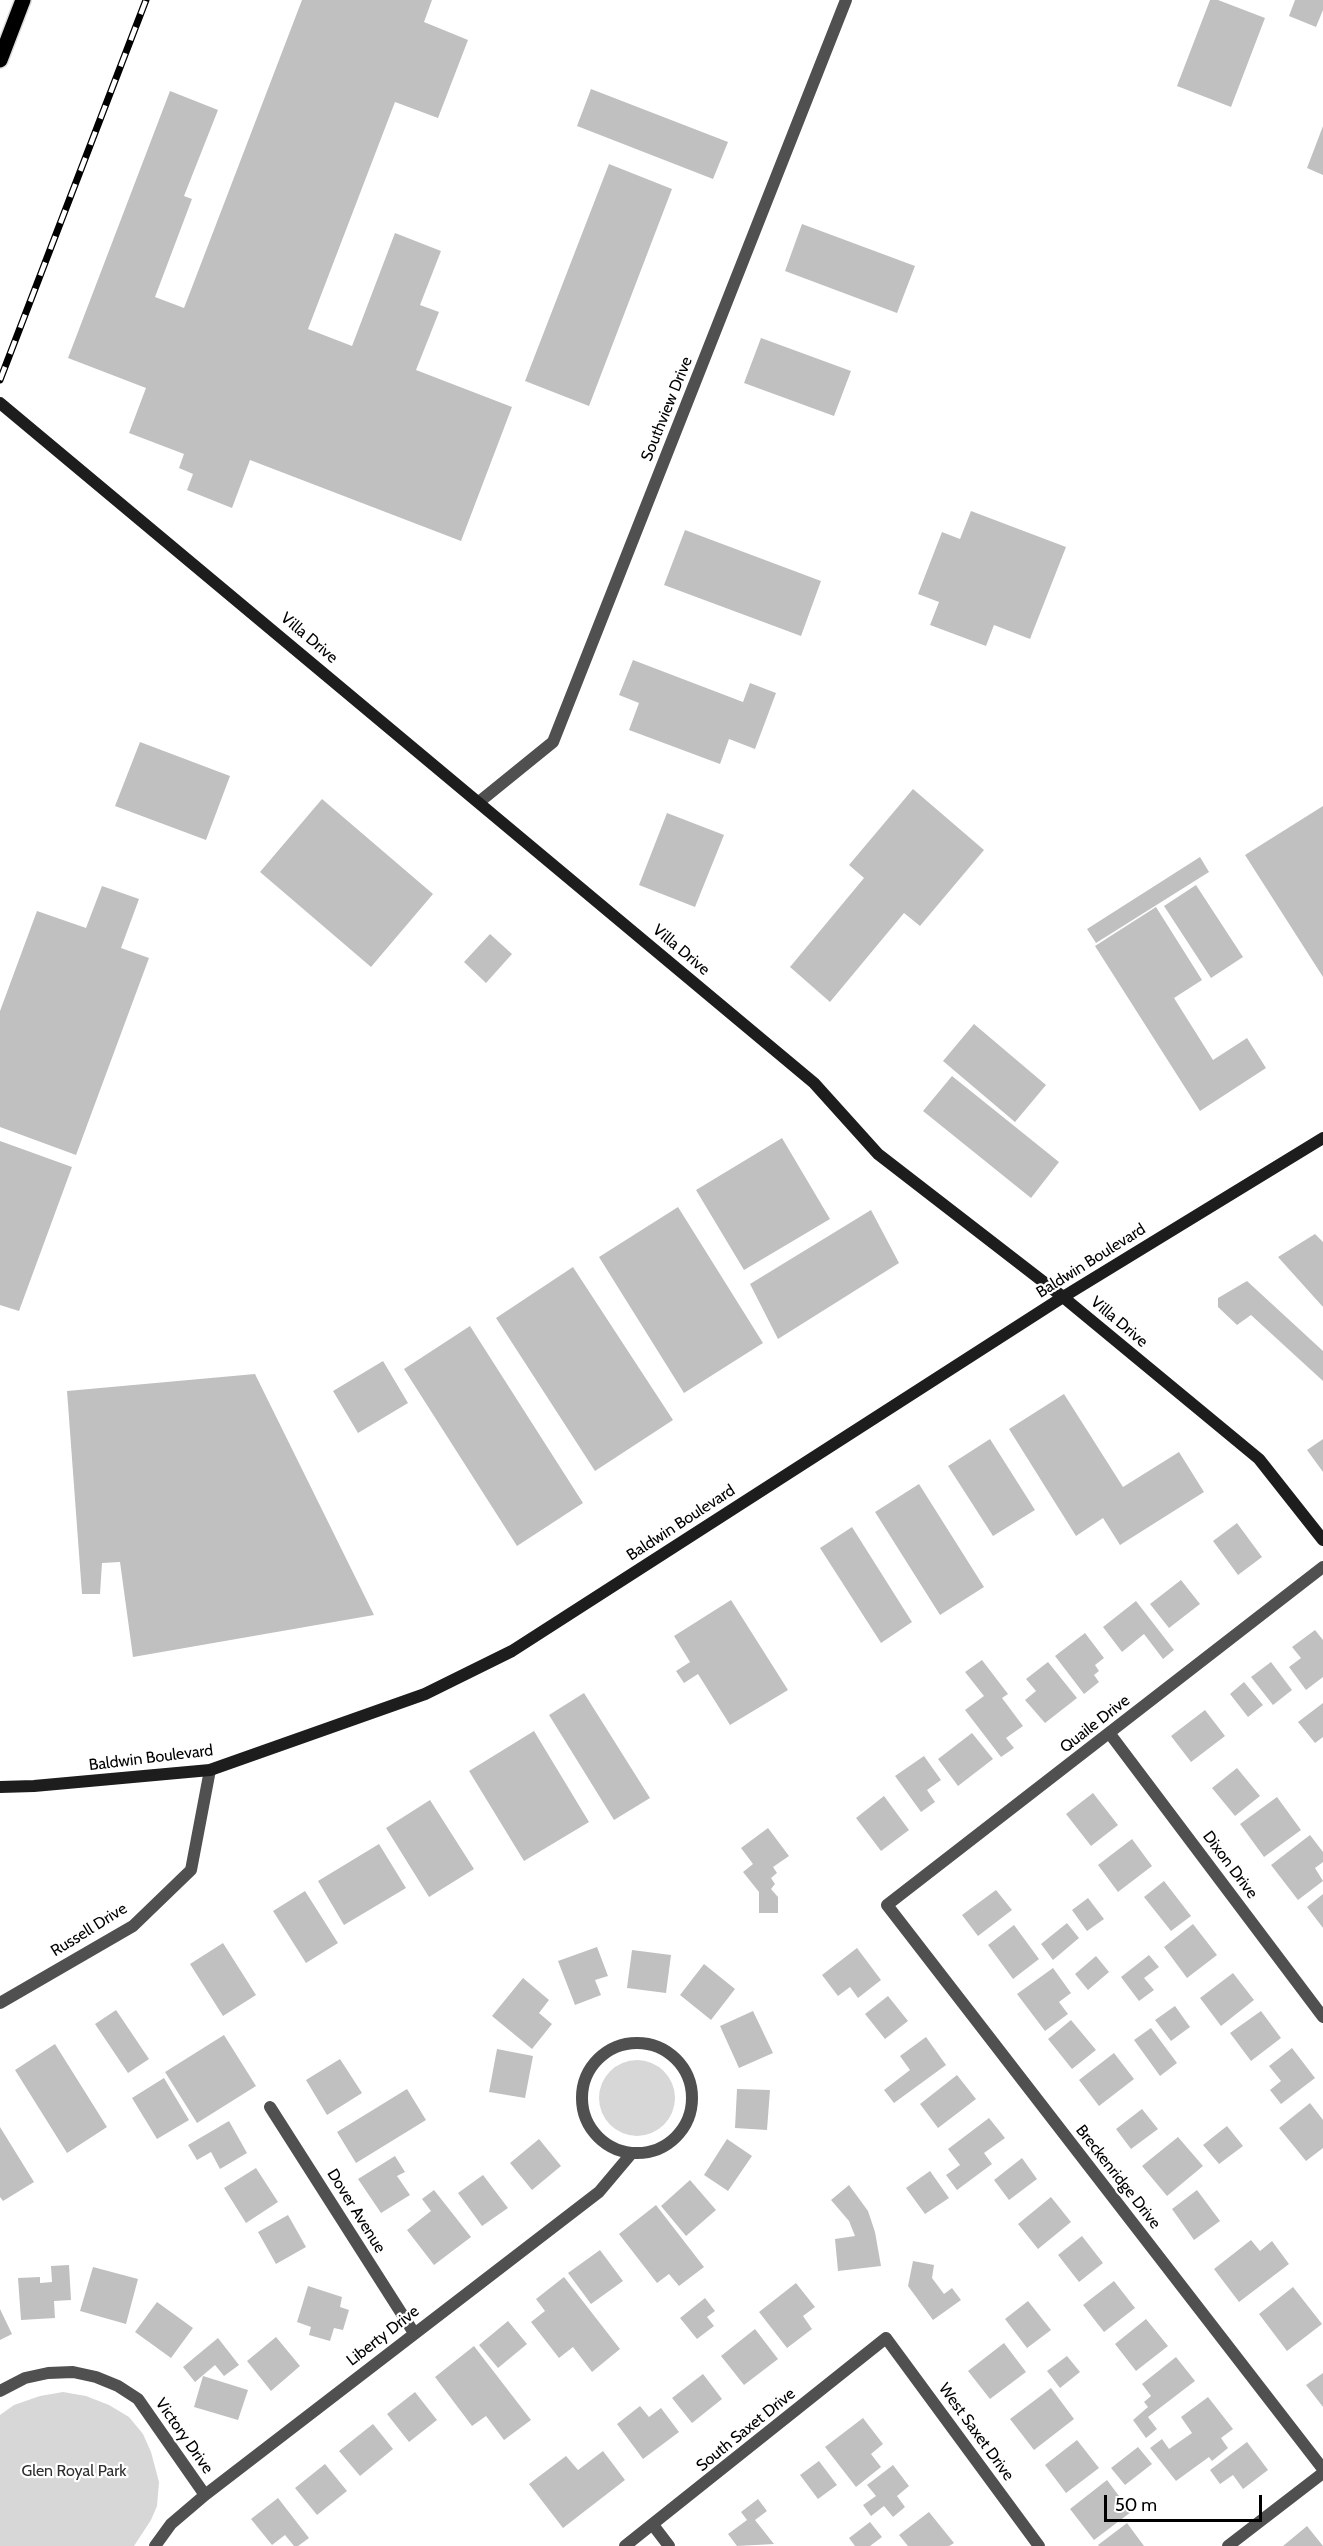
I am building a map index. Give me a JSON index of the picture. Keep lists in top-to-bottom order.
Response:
{
  "streets": {
    "street": [
      "Southview Drive",
      "Villa Drive",
      "Baldwin Boulevard",
      "Quaile Drive",
      "Dixon Drive",
      "Russell Drive",
      "Breckenridge Drive",
      "Dover Avenue",
      "Liberty Drive",
      "South Saxet Drive",
      "West Saxet Drive",
      "Victory Drive"
    ]
  },
  "crossings": [
    ["Southview Drive", "Villa Drive"],
    ["Villa Drive", "Baldwin Boulevard"],
    ["Baldwin Boulevard", "Russell Drive"],
    ["Quaile Drive", "Dixon Drive"],
    ["Quaile Drive", "Breckenridge Drive"],
    ["Dover Avenue", "Liberty Drive"],
    ["Liberty Drive", "Victory Drive"],
    ["South Saxet Drive", "West Saxet Drive"]
  ],
  "parks": ["Glen Royal Park"],
  "scale_bar": "50 m"
}
